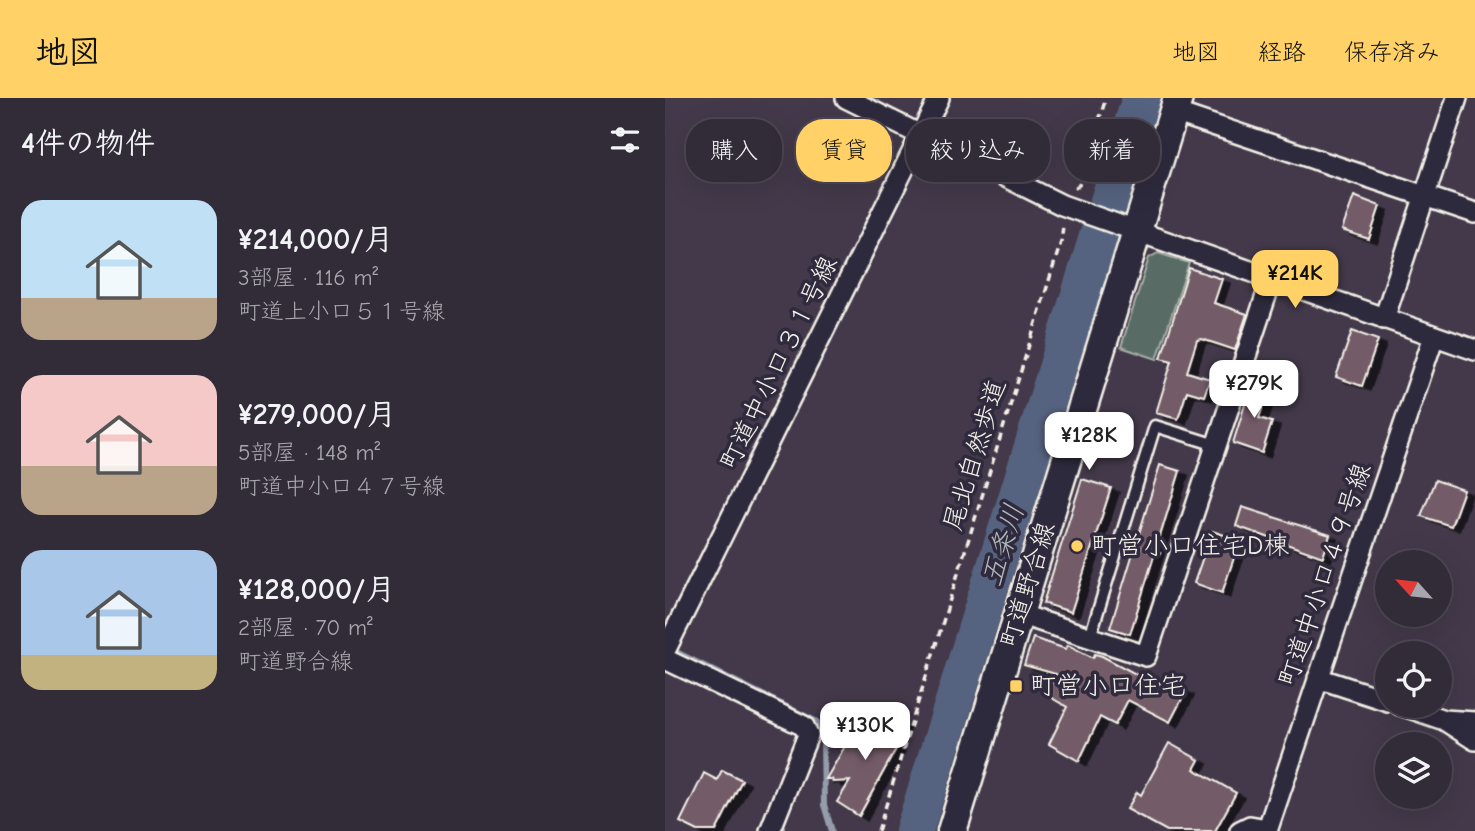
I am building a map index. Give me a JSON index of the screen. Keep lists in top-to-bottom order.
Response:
{
  "streets": {
    "street": ["町道中小口３１号線", "町道中小口４９号線", "町道野合線"],
    "path": ["尾北自然歩道"]
  },
  "water": ["五条川"],
  "places": {
    "other": ["町営小口住宅D棟"],
    "transit": ["町営小口住宅"]
  },
  "north": "top left",
  "page": {
    "header": "地図",
    "nav": ["地図", "経路", "保存済み"],
    "heading": "4件の物件",
    "chip": [
      "購入",
      "賃貸",
      "絞り込み",
      "新着"
    ],
    "list": [
      {
        "name": "¥214,000/月",
        "note": "3部屋 · 116 m² · 町道上小口５１号線"
      },
      {
        "name": "¥279,000/月",
        "note": "5部屋 · 148 m² · 町道中小口４７号線"
      },
      {
        "name": "¥128,000/月",
        "note": "2部屋 · 70 m² · 町道野合線"
      }
    ],
    "price": [
      "¥214K",
      "¥279K",
      "¥128K",
      "¥130K"
    ]
  }
}
